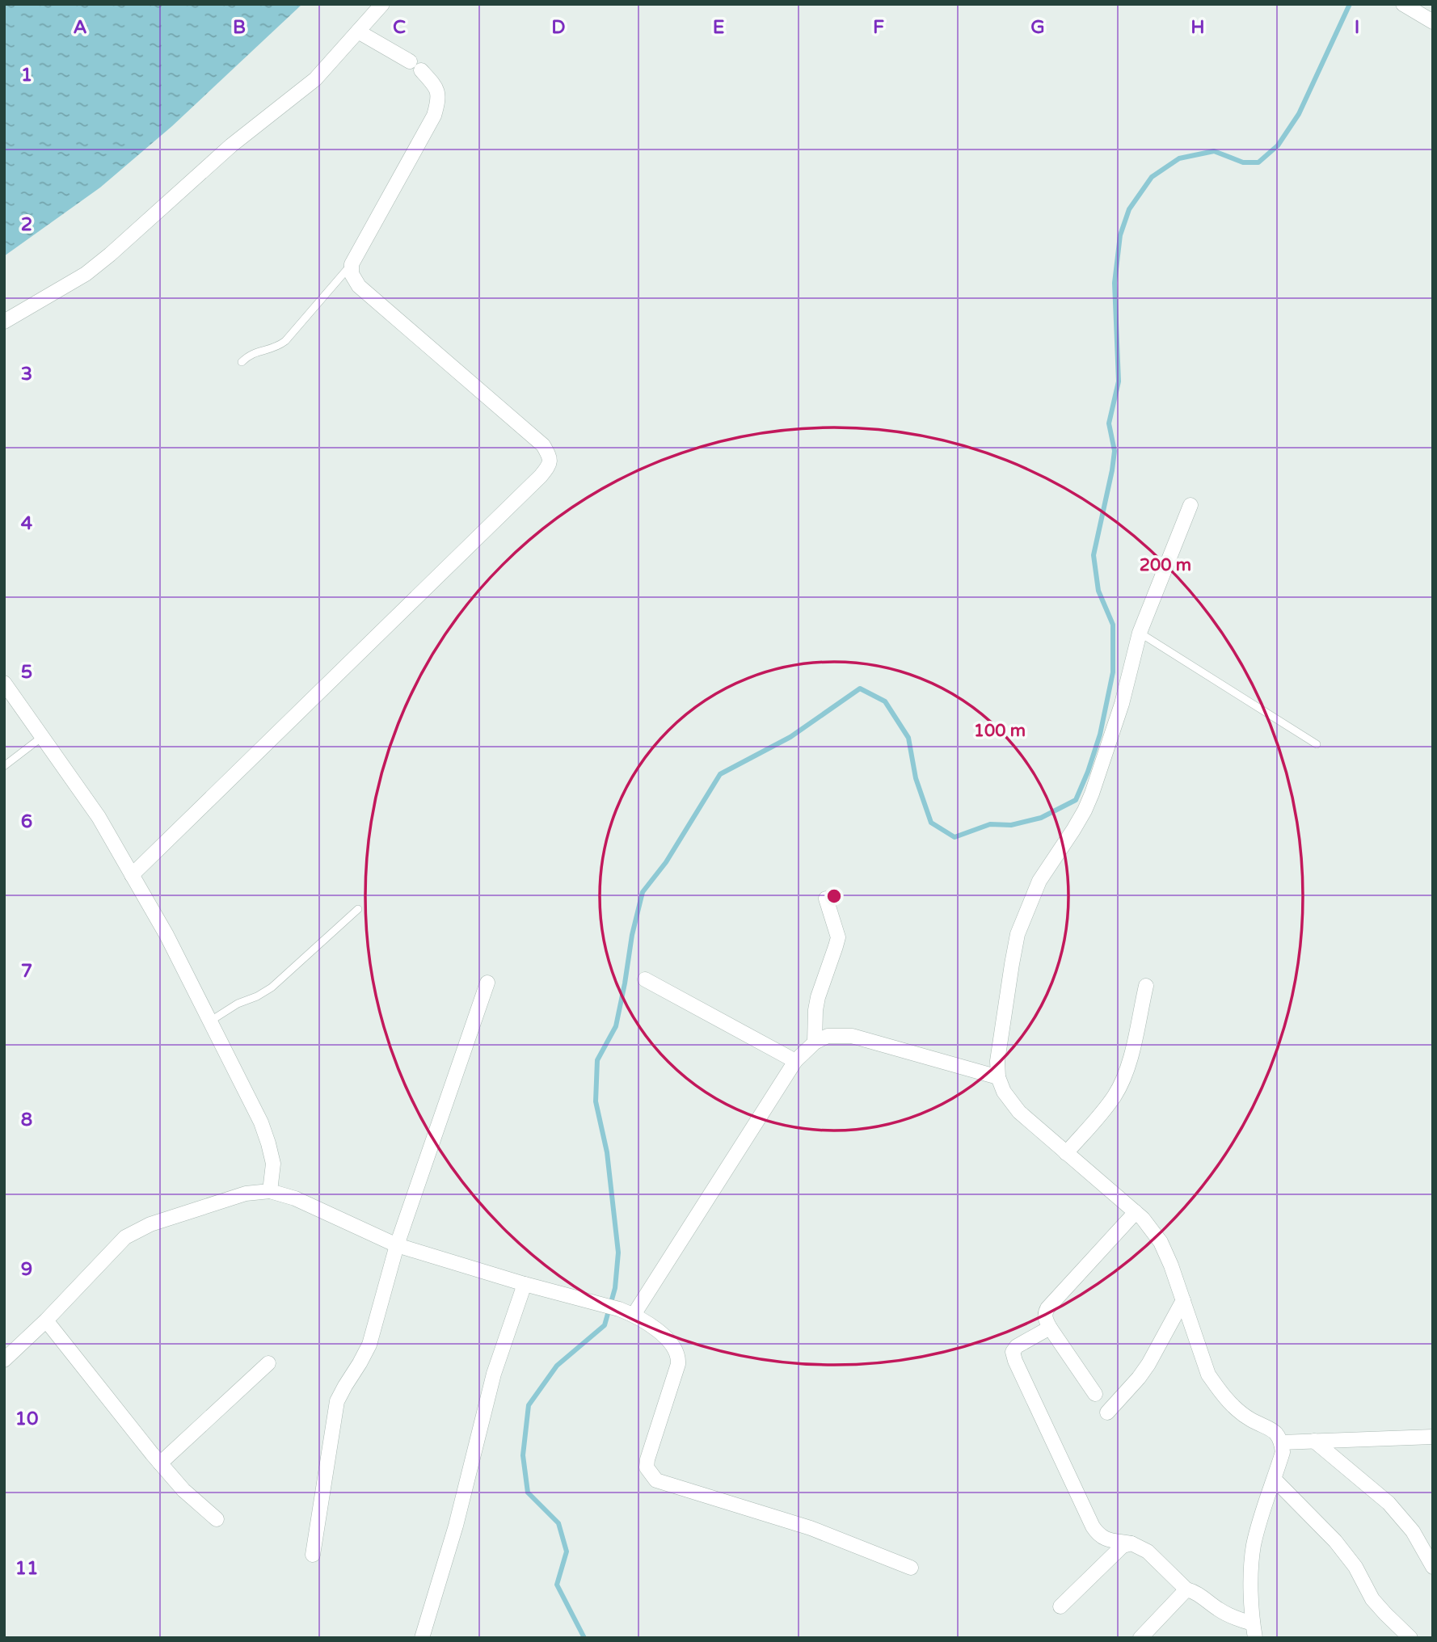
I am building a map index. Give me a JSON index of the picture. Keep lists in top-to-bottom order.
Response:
{
  "grid": {
    "columns": [
      "A",
      "B",
      "C",
      "D",
      "E",
      "F",
      "G",
      "H",
      "I"
    ],
    "rows": [
      "1",
      "2",
      "3",
      "4",
      "5",
      "6",
      "7",
      "8",
      "9",
      "10",
      "11"
    ]
  },
  "rings": ["200 m", "100 m"]
}
